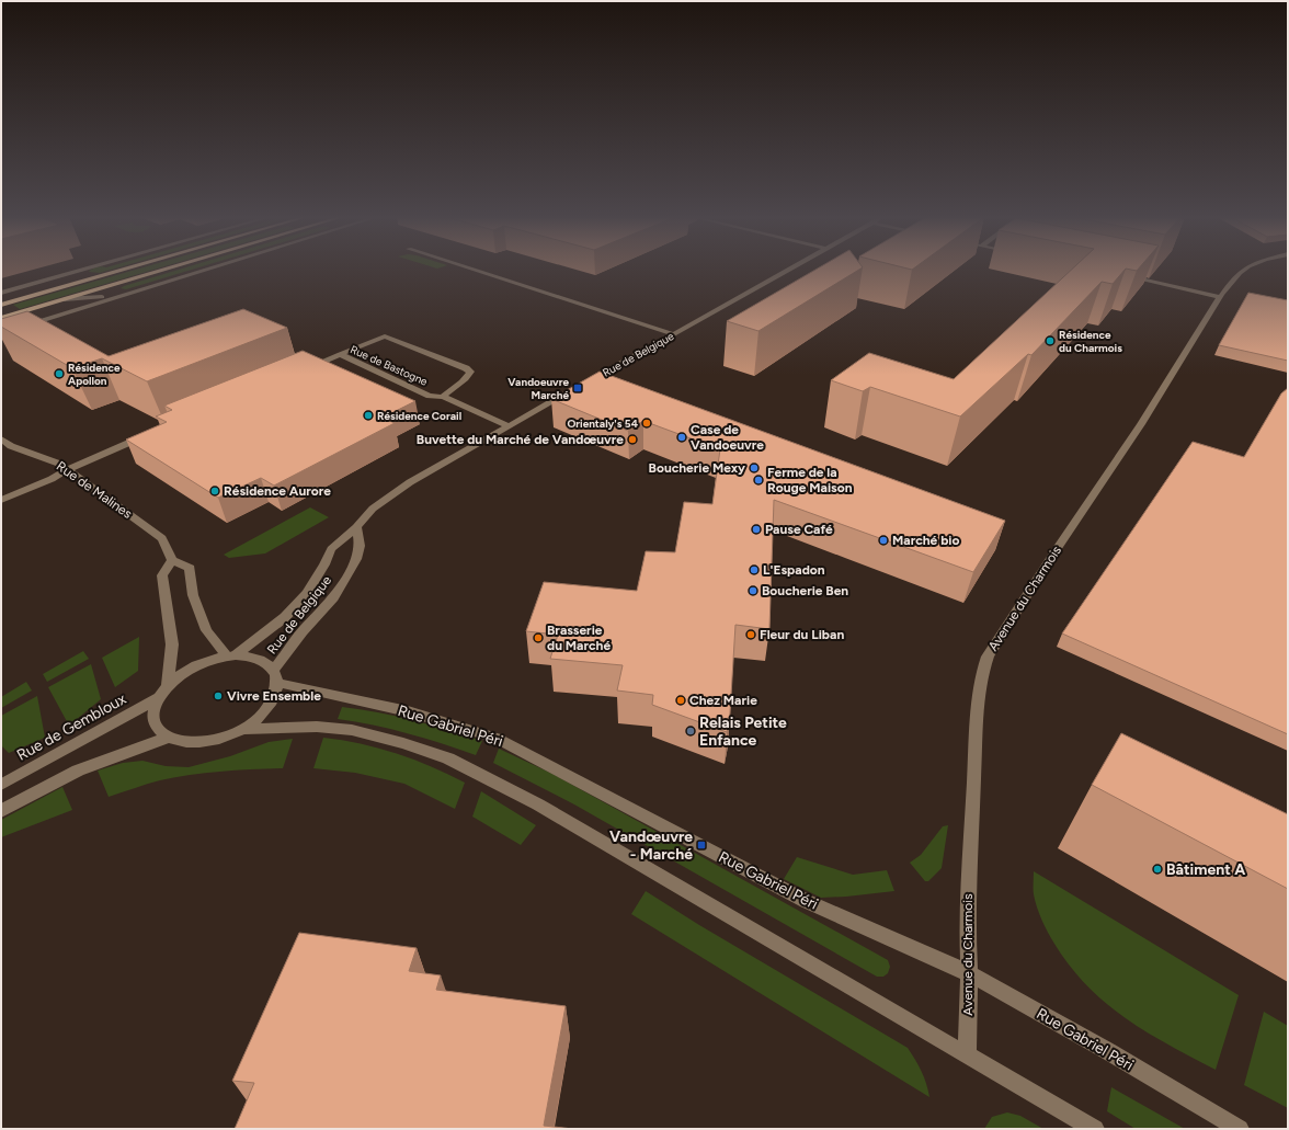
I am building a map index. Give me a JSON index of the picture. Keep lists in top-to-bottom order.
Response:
{
  "streets": {
    "street": [
      "Rue de Belgique",
      "Rue de Bastogne",
      "Rue de Malines",
      "Avenue du Charmois",
      "Rue Gabriel Péri",
      "Rue de Gembloux"
    ]
  },
  "crossings": [
    ["Rue de Belgique", "Rue de Bastogne"],
    ["Rue de Belgique", "Rue de Malines"],
    ["Rue de Belgique", "Rue Gabriel Péri"],
    ["Rue de Belgique", "Rue de Gembloux"],
    ["Rue de Malines", "Rue Gabriel Péri"],
    ["Rue de Malines", "Rue de Gembloux"],
    ["Avenue du Charmois", "Rue Gabriel Péri"],
    ["Rue Gabriel Péri", "Rue de Gembloux"]
  ],
  "places": {
    "other": [
      "Résidence du Charmois",
      "Résidence Apollon",
      "Résidence Corail",
      "Orientaly's 54",
      "Case de Vandoeuvre",
      "Buvette du Marché de Vandœuvre",
      "Boucherie Mexy",
      "Ferme de la Rouge Maison",
      "Résidence Aurore",
      "Pause Café",
      "Marché bio",
      "L'Espadon",
      "Boucherie Ben",
      "Fleur du Liban",
      "Brasserie du Marché",
      "Vivre Ensemble",
      "Chez Marie",
      "Relais Petite Enfance",
      "Bâtiment A"
    ],
    "transit": ["Vandoeuvre Marché", "Vandœuvre - Marché"]
  }
}
